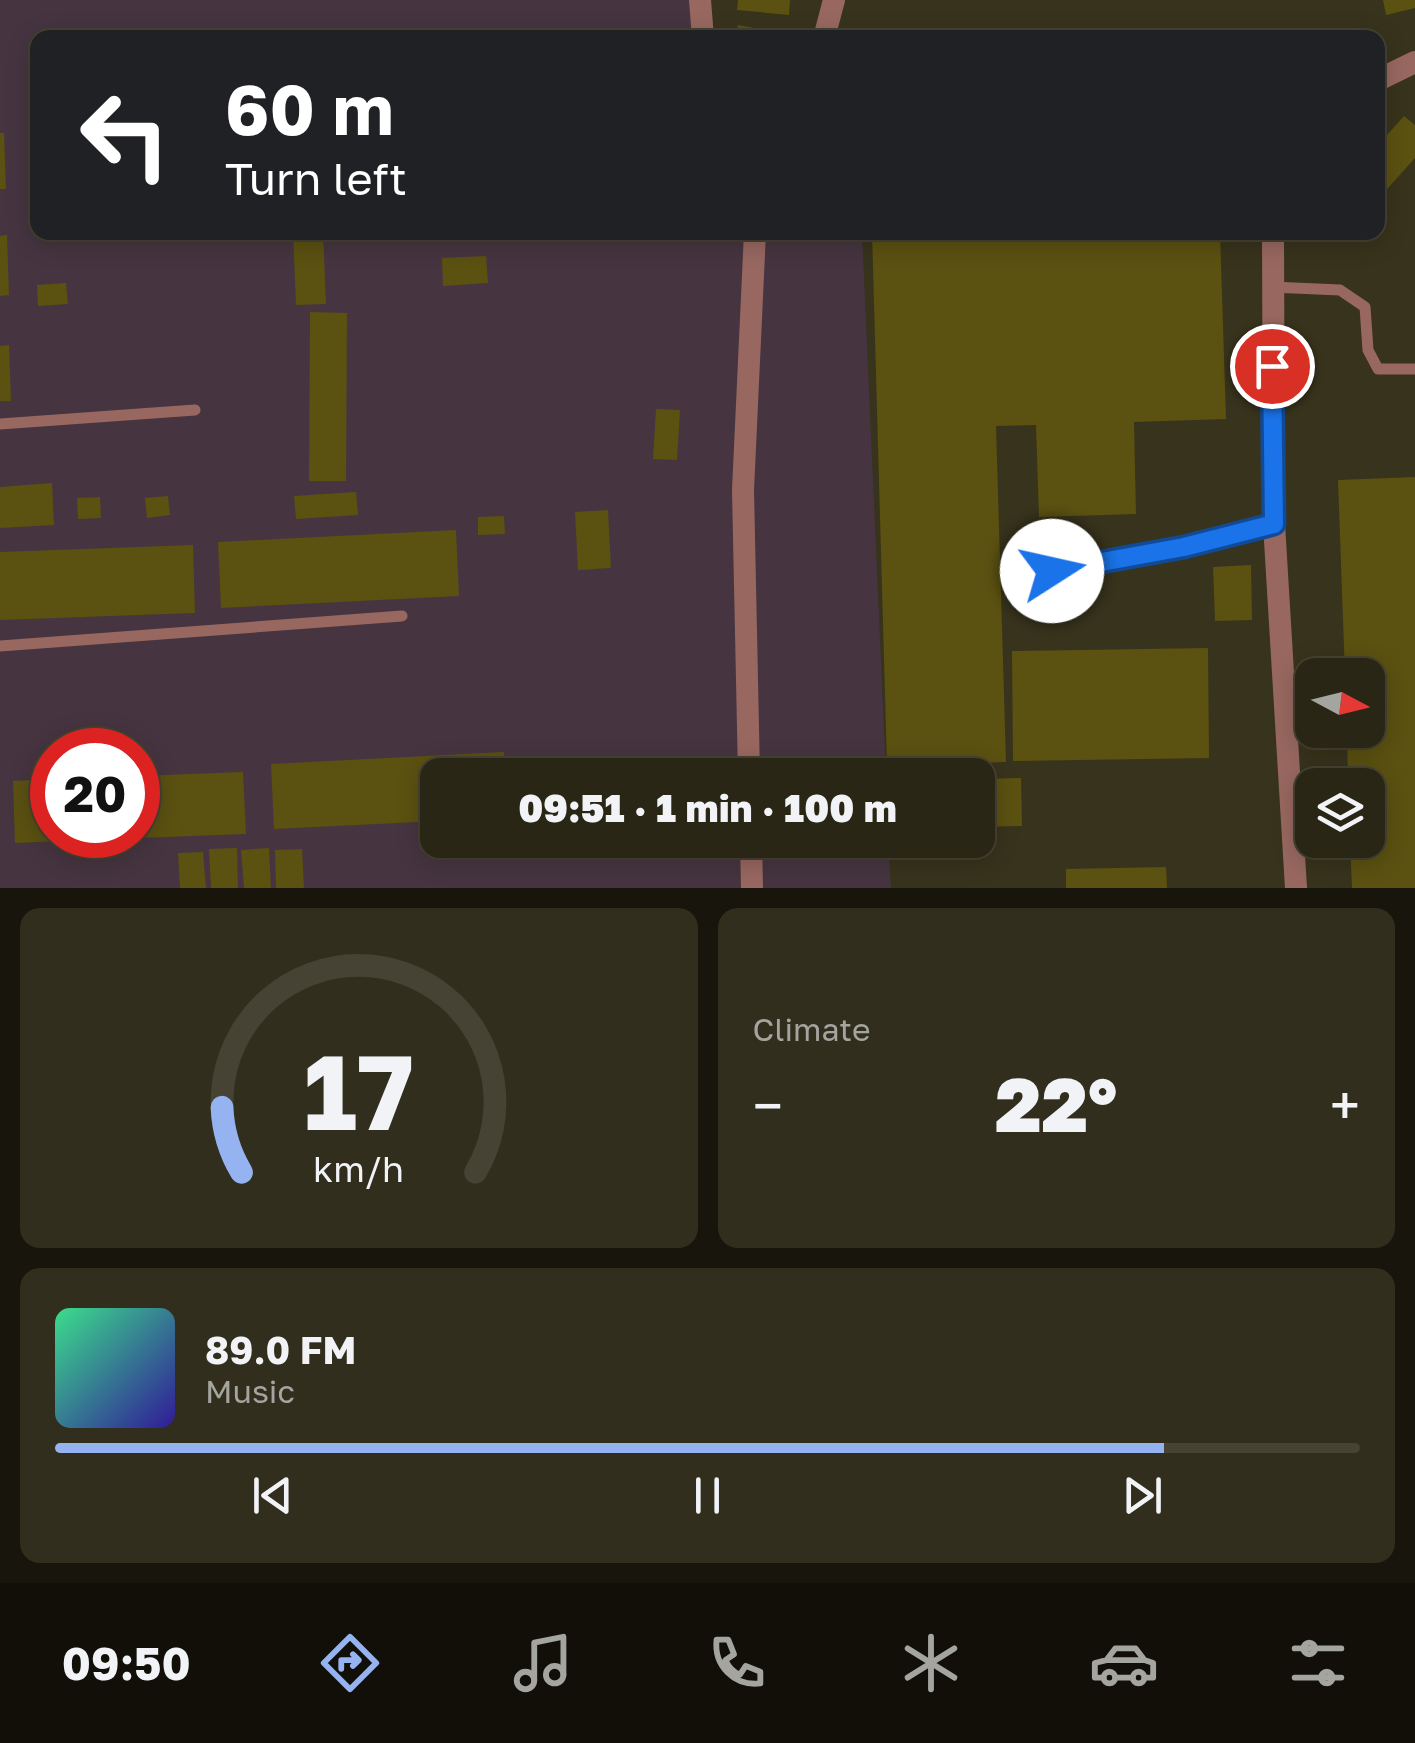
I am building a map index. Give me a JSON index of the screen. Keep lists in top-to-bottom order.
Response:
{
  "north": "right",
  "page": {
    "turn": ["60 m", "Turn left"],
    "limit": "20",
    "trip": "09:51 · 1 min · 100 m",
    "tile": "Climate",
    "heat": ["−", "22°", "+"],
    "song": ["89.0 FM", "Music"],
    "tabs": "09:50",
    "gauge": ["17", "km/h"]
  }
}
